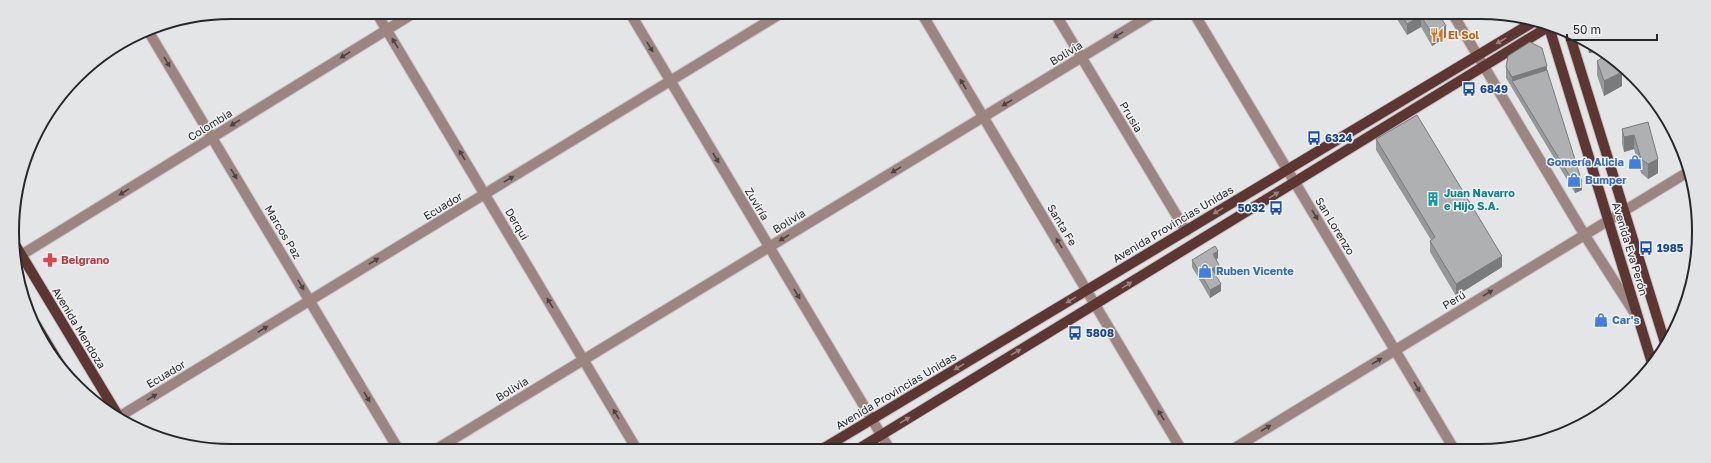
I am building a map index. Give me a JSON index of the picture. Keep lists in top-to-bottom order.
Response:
{
  "streets": {
    "main road": ["Avenida Provincias Unidas", "Avenida Eva Perón", "Avenida Mendoza"],
    "street": [
      "Bolivia",
      "Prusia",
      "Colombia",
      "Zuviría",
      "Ecuador",
      "Derqui",
      "Santa Fe",
      "San Lorenzo",
      "Marcos Paz",
      "Perú"
    ]
  },
  "crossings": [
    ["Bolivia", "Prusia"],
    ["Bolivia", "Zuviría"],
    ["Bolivia", "Derqui"],
    ["Bolivia", "Santa Fe"],
    ["Prusia", "Avenida Provincias Unidas"],
    ["Colombia", "Derqui"],
    ["Colombia", "Marcos Paz"],
    ["Zuviría", "Ecuador"],
    ["Zuviría", "Avenida Provincias Unidas"],
    ["Ecuador", "Derqui"],
    ["Ecuador", "Marcos Paz"],
    ["Avenida Provincias Unidas", "Santa Fe"],
    ["Avenida Provincias Unidas", "San Lorenzo"],
    ["San Lorenzo", "Perú"],
    ["Avenida Eva Perón", "Perú"]
  ],
  "one_way": [
    "Bolivia",
    "Colombia",
    "Zuviría",
    "Ecuador",
    "Derqui",
    "Santa Fe",
    "San Lorenzo",
    "Marcos Paz",
    "Perú"
  ],
  "places": {
    "restaurant": ["El Sol"],
    "bus stop": [
      "6849",
      "6324",
      "5032",
      "1985",
      "5808"
    ],
    "shop": [
      "Gomería Alicia",
      "Bumper",
      "Ruben Vicente",
      "Car's"
    ],
    "building": ["Juan Navarro e Hijo S.A."],
    "pharmacy": ["Belgrano"]
  },
  "scale_bar": "50 m"
}
